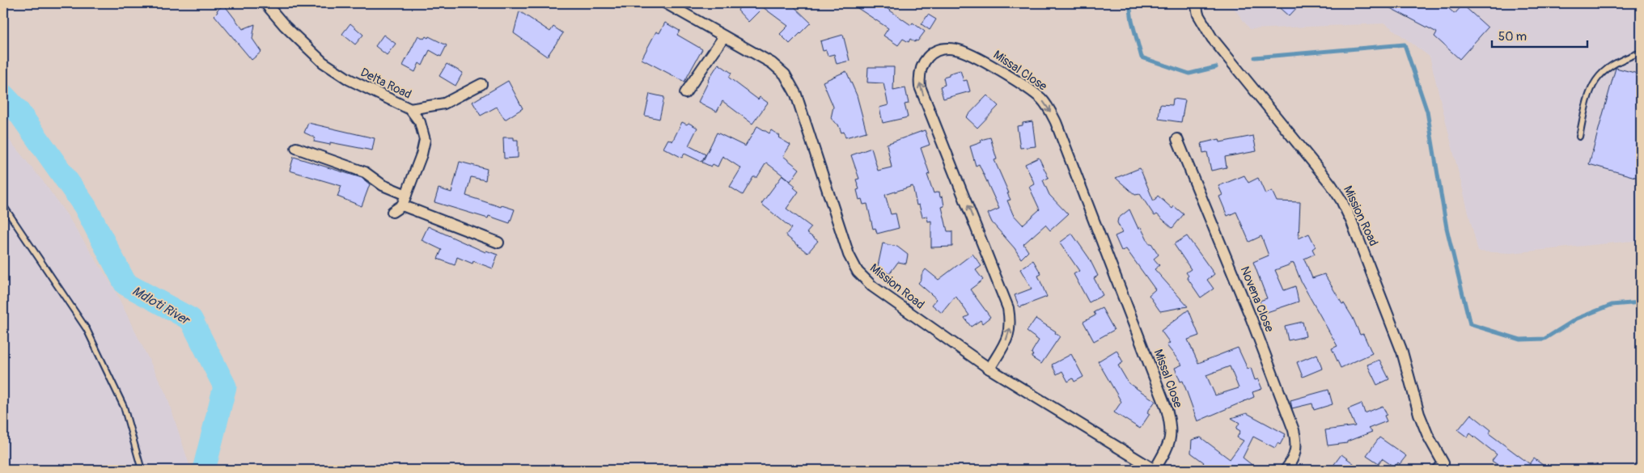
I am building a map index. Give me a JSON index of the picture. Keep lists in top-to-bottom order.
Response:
{
  "streets": {
    "street": [
      "Missal Close",
      "Delta Road",
      "Mission Road",
      "Novena Close"
    ]
  },
  "crossings": [
    ["Missal Close", "Mission Road"]
  ],
  "water": ["Mdloti River"],
  "scale_bar": "50 m"
}
